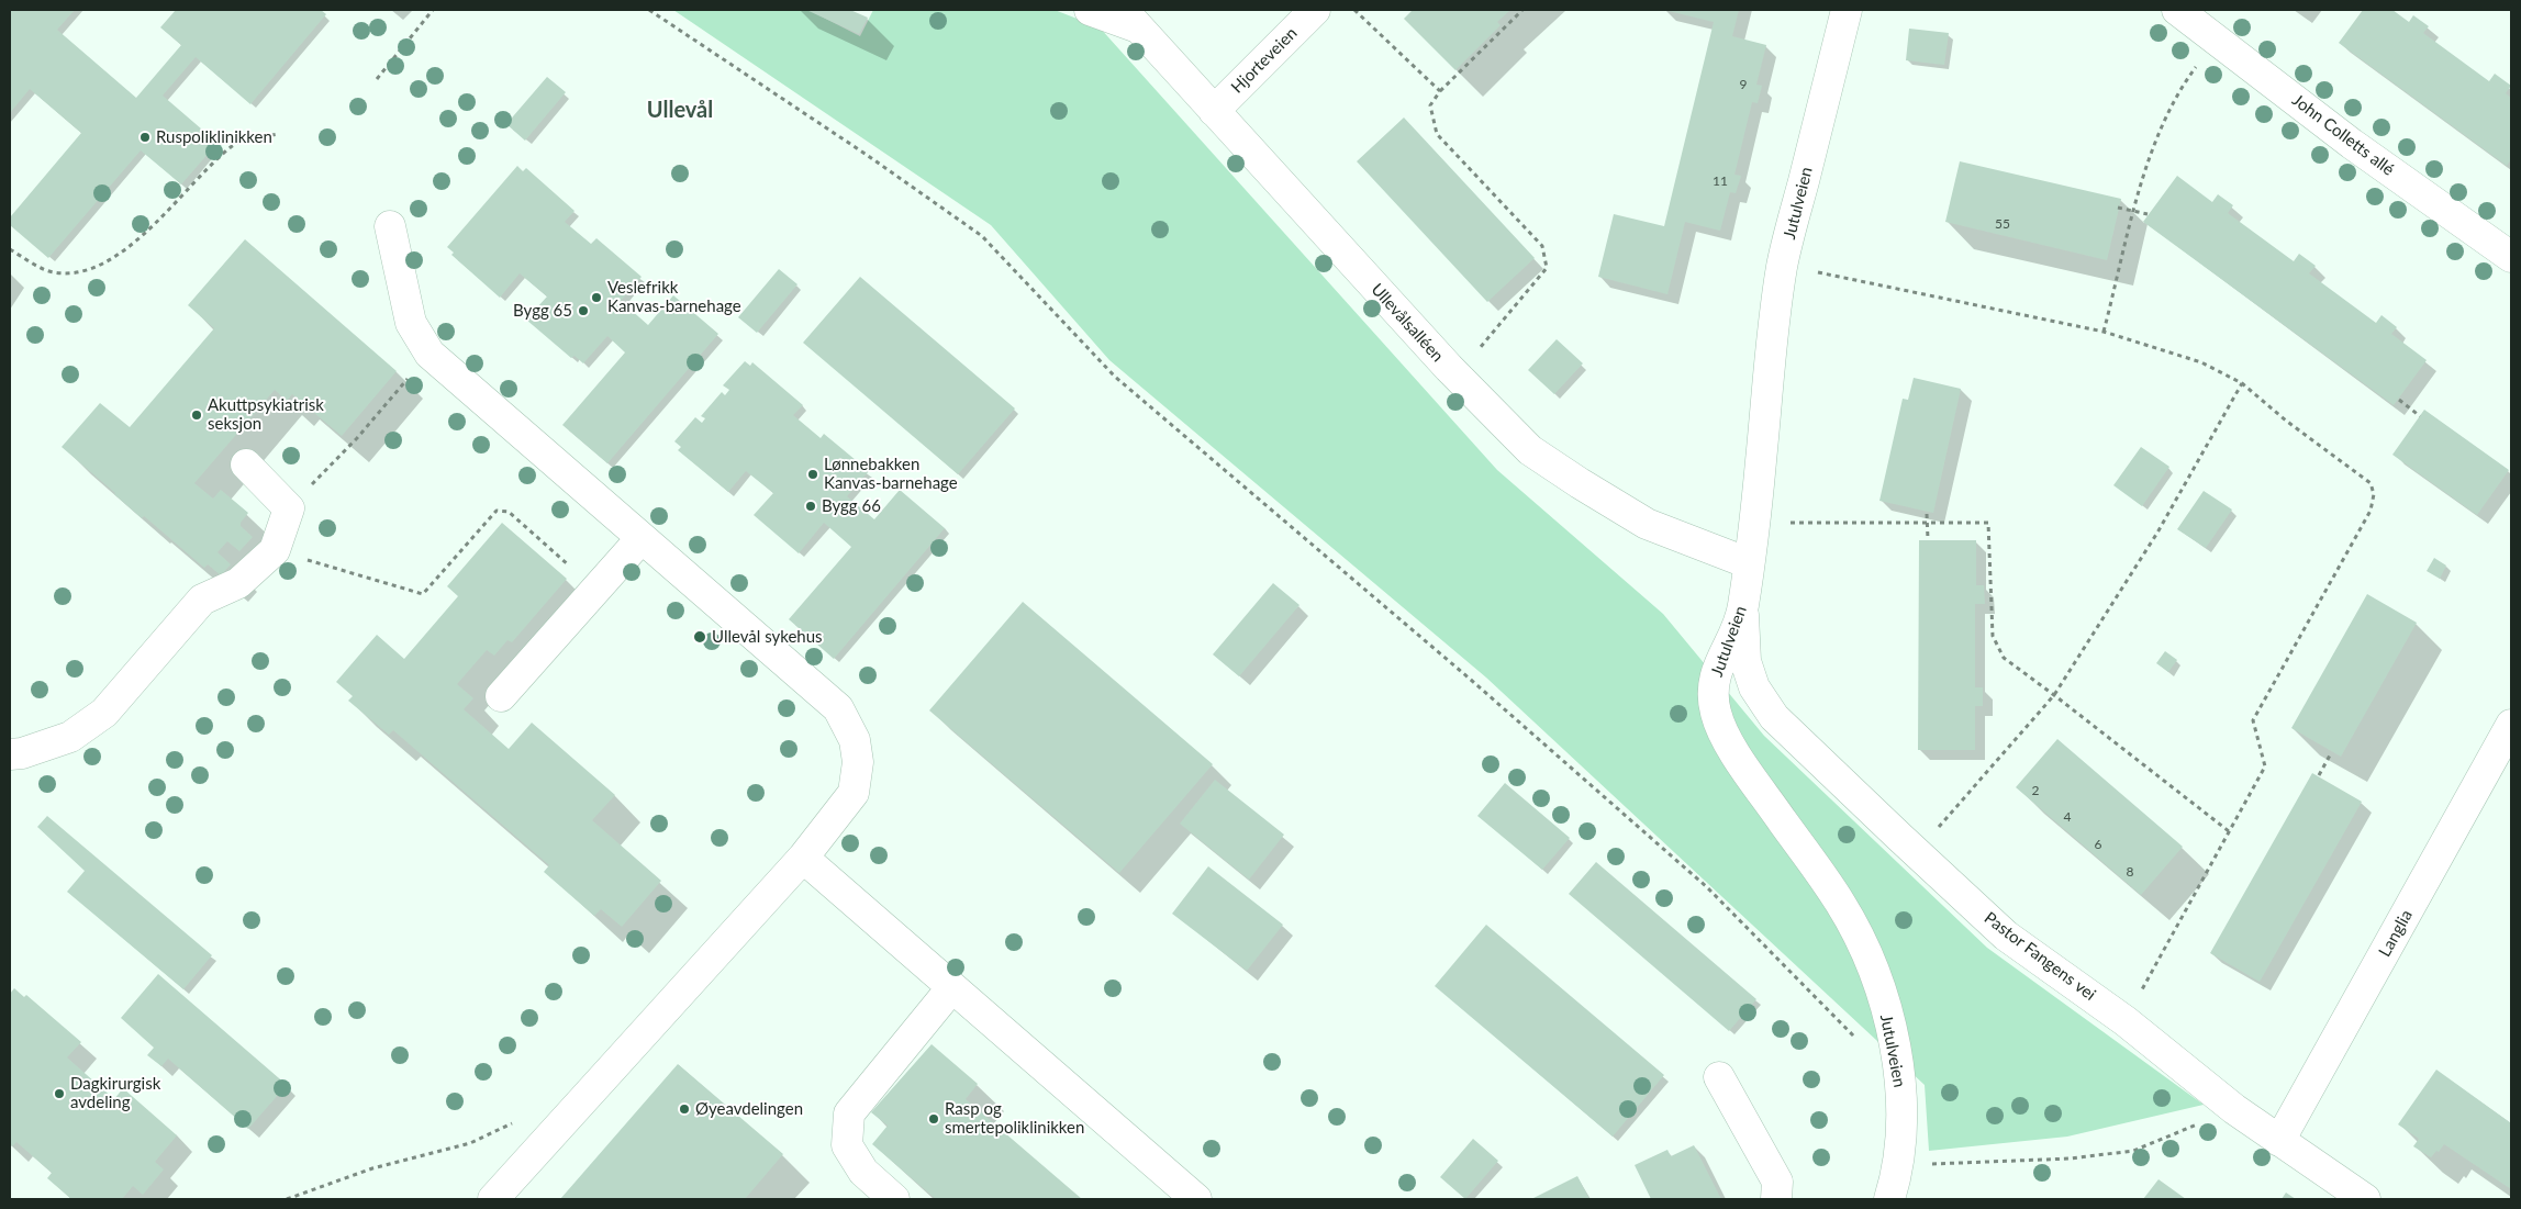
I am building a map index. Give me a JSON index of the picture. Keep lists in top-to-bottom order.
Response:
{
  "streets": {
    "street": [
      "Hjorteveien",
      "John Colletts allé",
      "Jutulveien",
      "Ullevålsalléen",
      "Langlia",
      "Pastor Fangens vei"
    ]
  },
  "crossings": [
    ["Hjorteveien", "Ullevålsalléen"],
    ["Jutulveien", "Ullevålsalléen"],
    ["Jutulveien", "Pastor Fangens vei"],
    ["Langlia", "Pastor Fangens vei"]
  ],
  "districts": ["Ullevål"],
  "places": [
    "Ruspoliklinikken",
    "Veslefrikk Kanvas-barnehage",
    "Bygg 65",
    "Akuttpsykiatrisk seksjon",
    "Lønnebakken Kanvas-barnehage",
    "Bygg 66",
    "Ullevål sykehus",
    "Dagkirurgisk avdeling",
    "Øyeavdelingen",
    "Rasp og smertepoliklinikken"
  ],
  "house_numbers": [
    "9",
    "11",
    "55",
    "2",
    "4",
    "6",
    "8"
  ]
}
